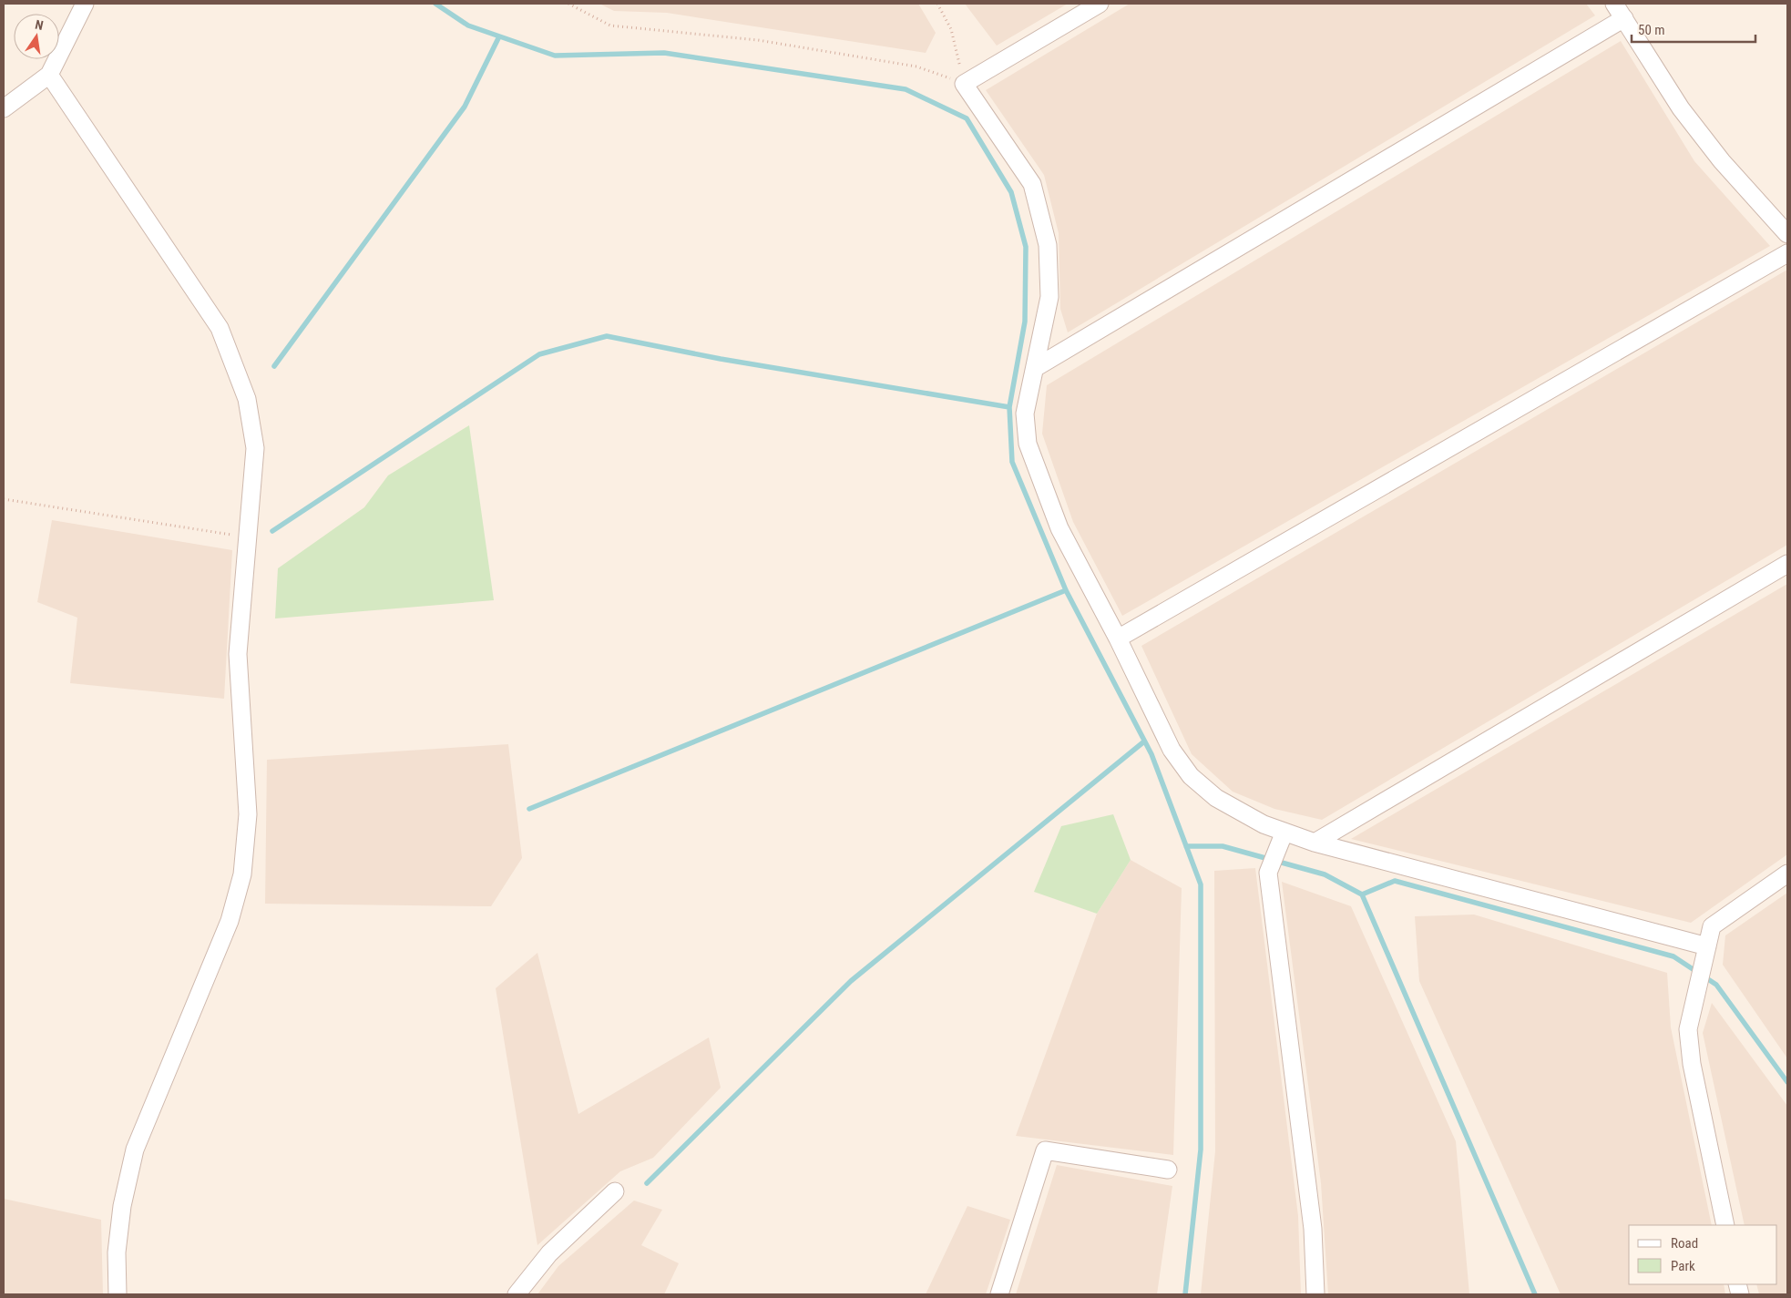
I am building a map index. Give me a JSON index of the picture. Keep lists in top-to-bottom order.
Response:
{
  "legend": ["Road", "Park"],
  "scale_bar": "50 m",
  "north": "top"
}
